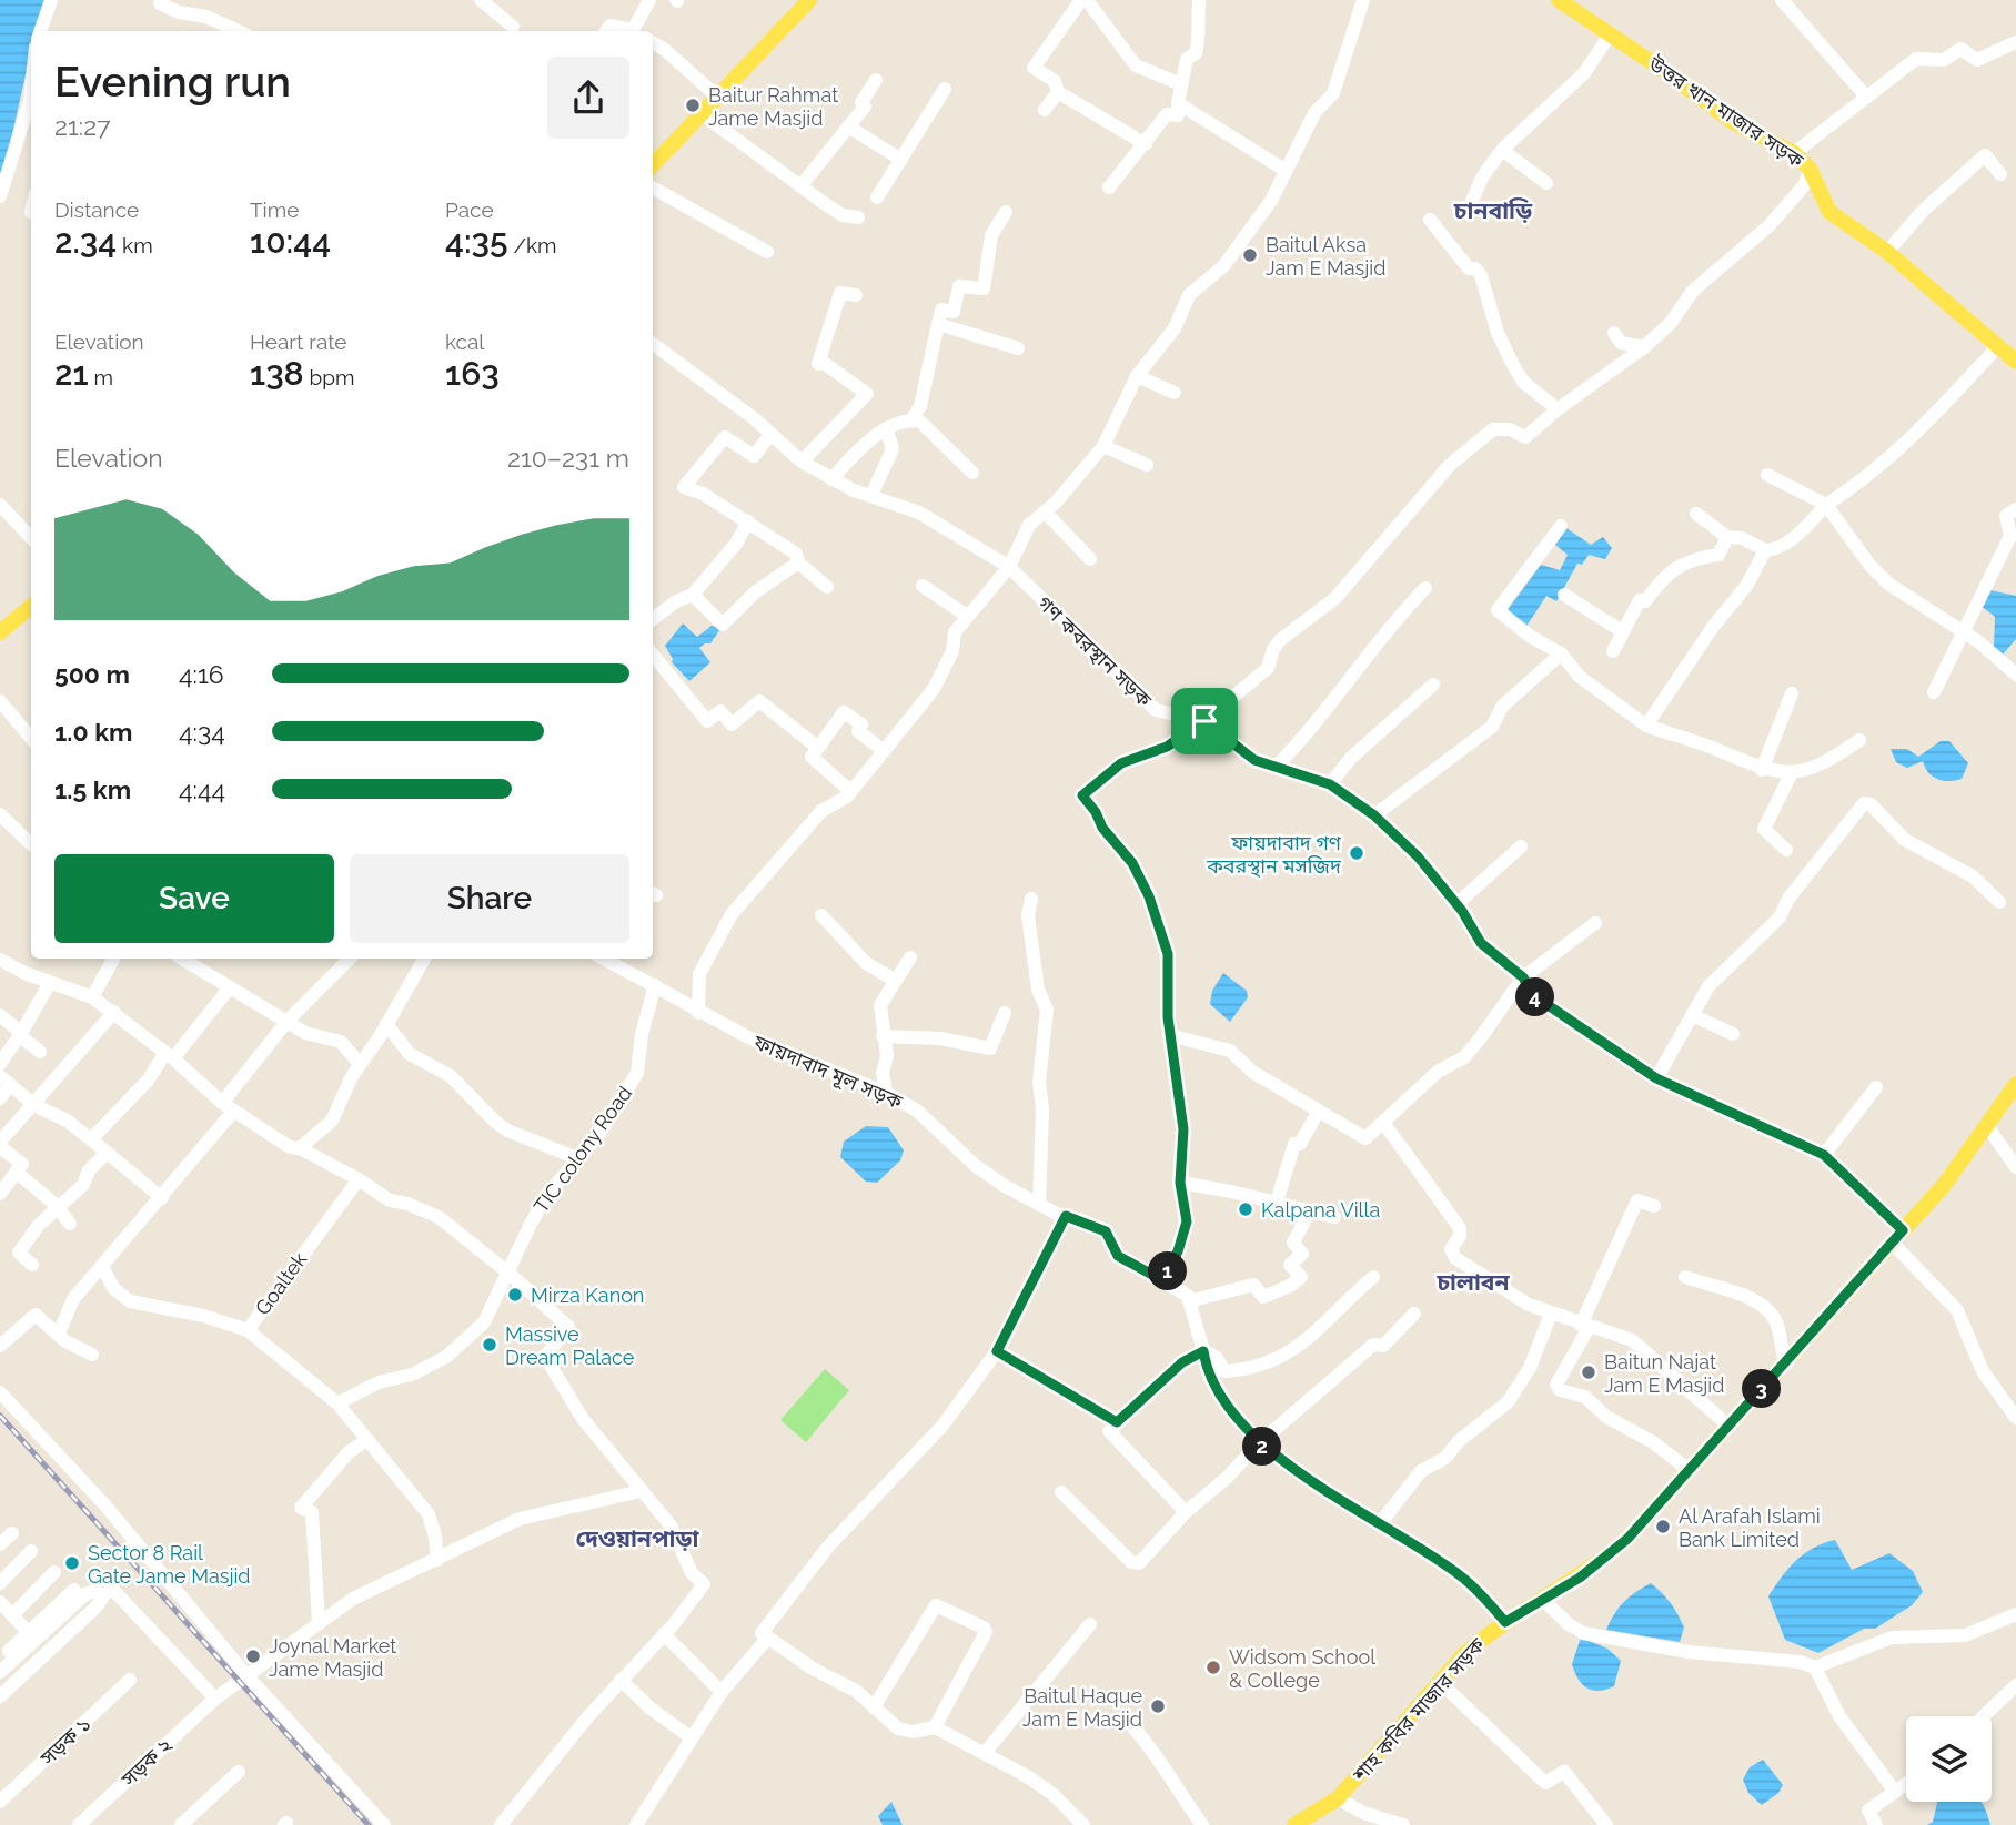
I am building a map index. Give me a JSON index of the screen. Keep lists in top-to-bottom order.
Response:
{
  "streets": {
    "main road": ["উত্তর খান মাজার সড়ক", "শাহ কবির মাজার সড়ক"],
    "street": [
      "গণ কবরস্থান সড়ক",
      "ফায়দাবাদ মূল সড়ক",
      "TIC colony Road",
      "Goaltek",
      "সড়ক ১",
      "সড়ক ২"
    ]
  },
  "crossings": [
    ["গণ কবরস্থান সড়ক", "শাহ কবির মাজার সড়ক"],
    ["ফায়দাবাদ মূল সড়ক", "TIC colony Road"]
  ],
  "districts": ["চানবাড়ি", "চালাবন", "দেওয়ানপাড়া"],
  "places": [
    "Baitur Rahmat Jame Masjid",
    "Baitul Aksa Jam E Masjid",
    "ফায়দাবাদ গণ কবরস্থান মসজিদ",
    "Kalpana Villa",
    "Mirza Kanon",
    "Massive Dream Palace",
    "Baitun Najat Jam E Masjid",
    "Al Arafah Islami Bank Limited",
    "Sector 8 Rail Gate Jame Masjid",
    "Joynal Market Jame Masjid",
    "Widsom School & College",
    "Baitul Haque Jam E Masjid"
  ],
  "page": {
    "heading": ["Evening run", "21:27"],
    "stats": [
      ["Distance", "2.34 km"],
      ["Time", "10:44"],
      ["Pace", "4:35 /km"],
      ["Elevation", "21 m"],
      ["Heart rate", "138 bpm"],
      ["kcal", "163"]
    ],
    "chart": ["Elevation", "210–231 m"],
    "list": [
      {
        "name": "500 m",
        "note": "4:16"
      },
      {
        "name": "1.0 km",
        "note": "4:34"
      },
      {
        "name": "1.5 km",
        "note": "4:44"
      }
    ],
    "buttons": ["Save", "Share"],
    "pins": [
      "4",
      "1",
      "3",
      "2"
    ]
  }
}
